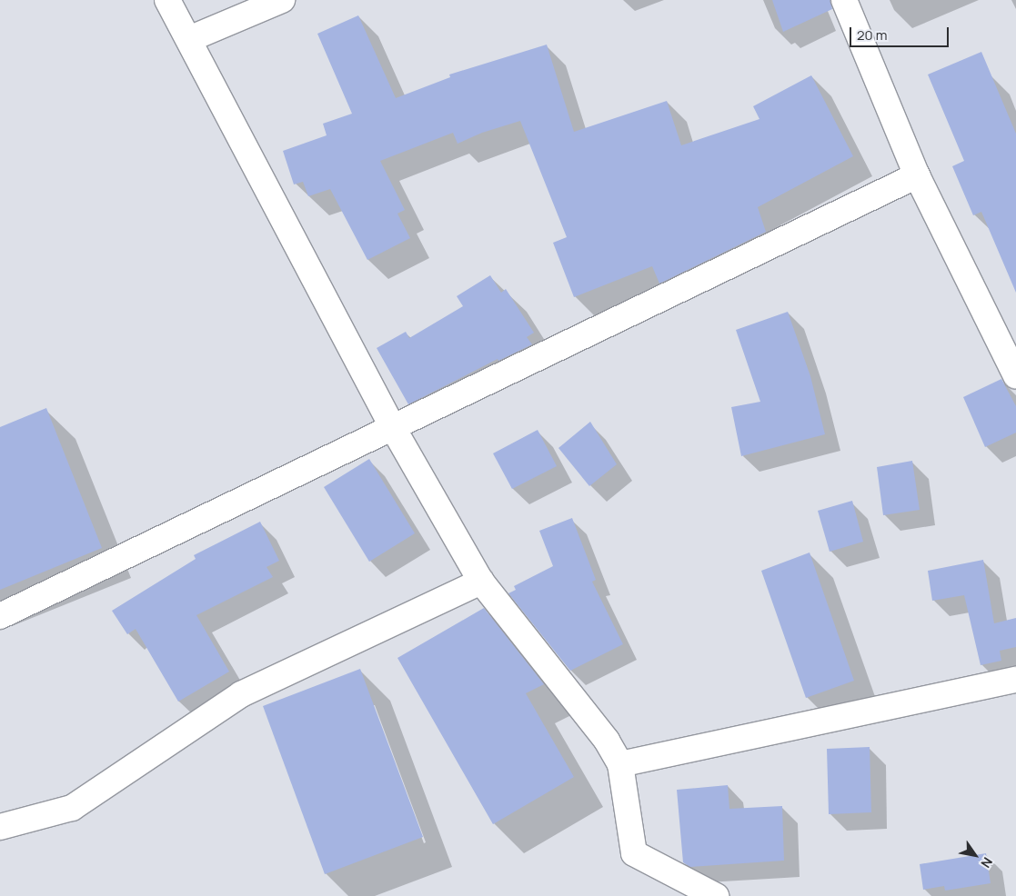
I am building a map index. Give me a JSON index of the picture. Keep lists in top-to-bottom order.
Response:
{
  "scale_bar": "20 m",
  "north": "bottom right"
}
